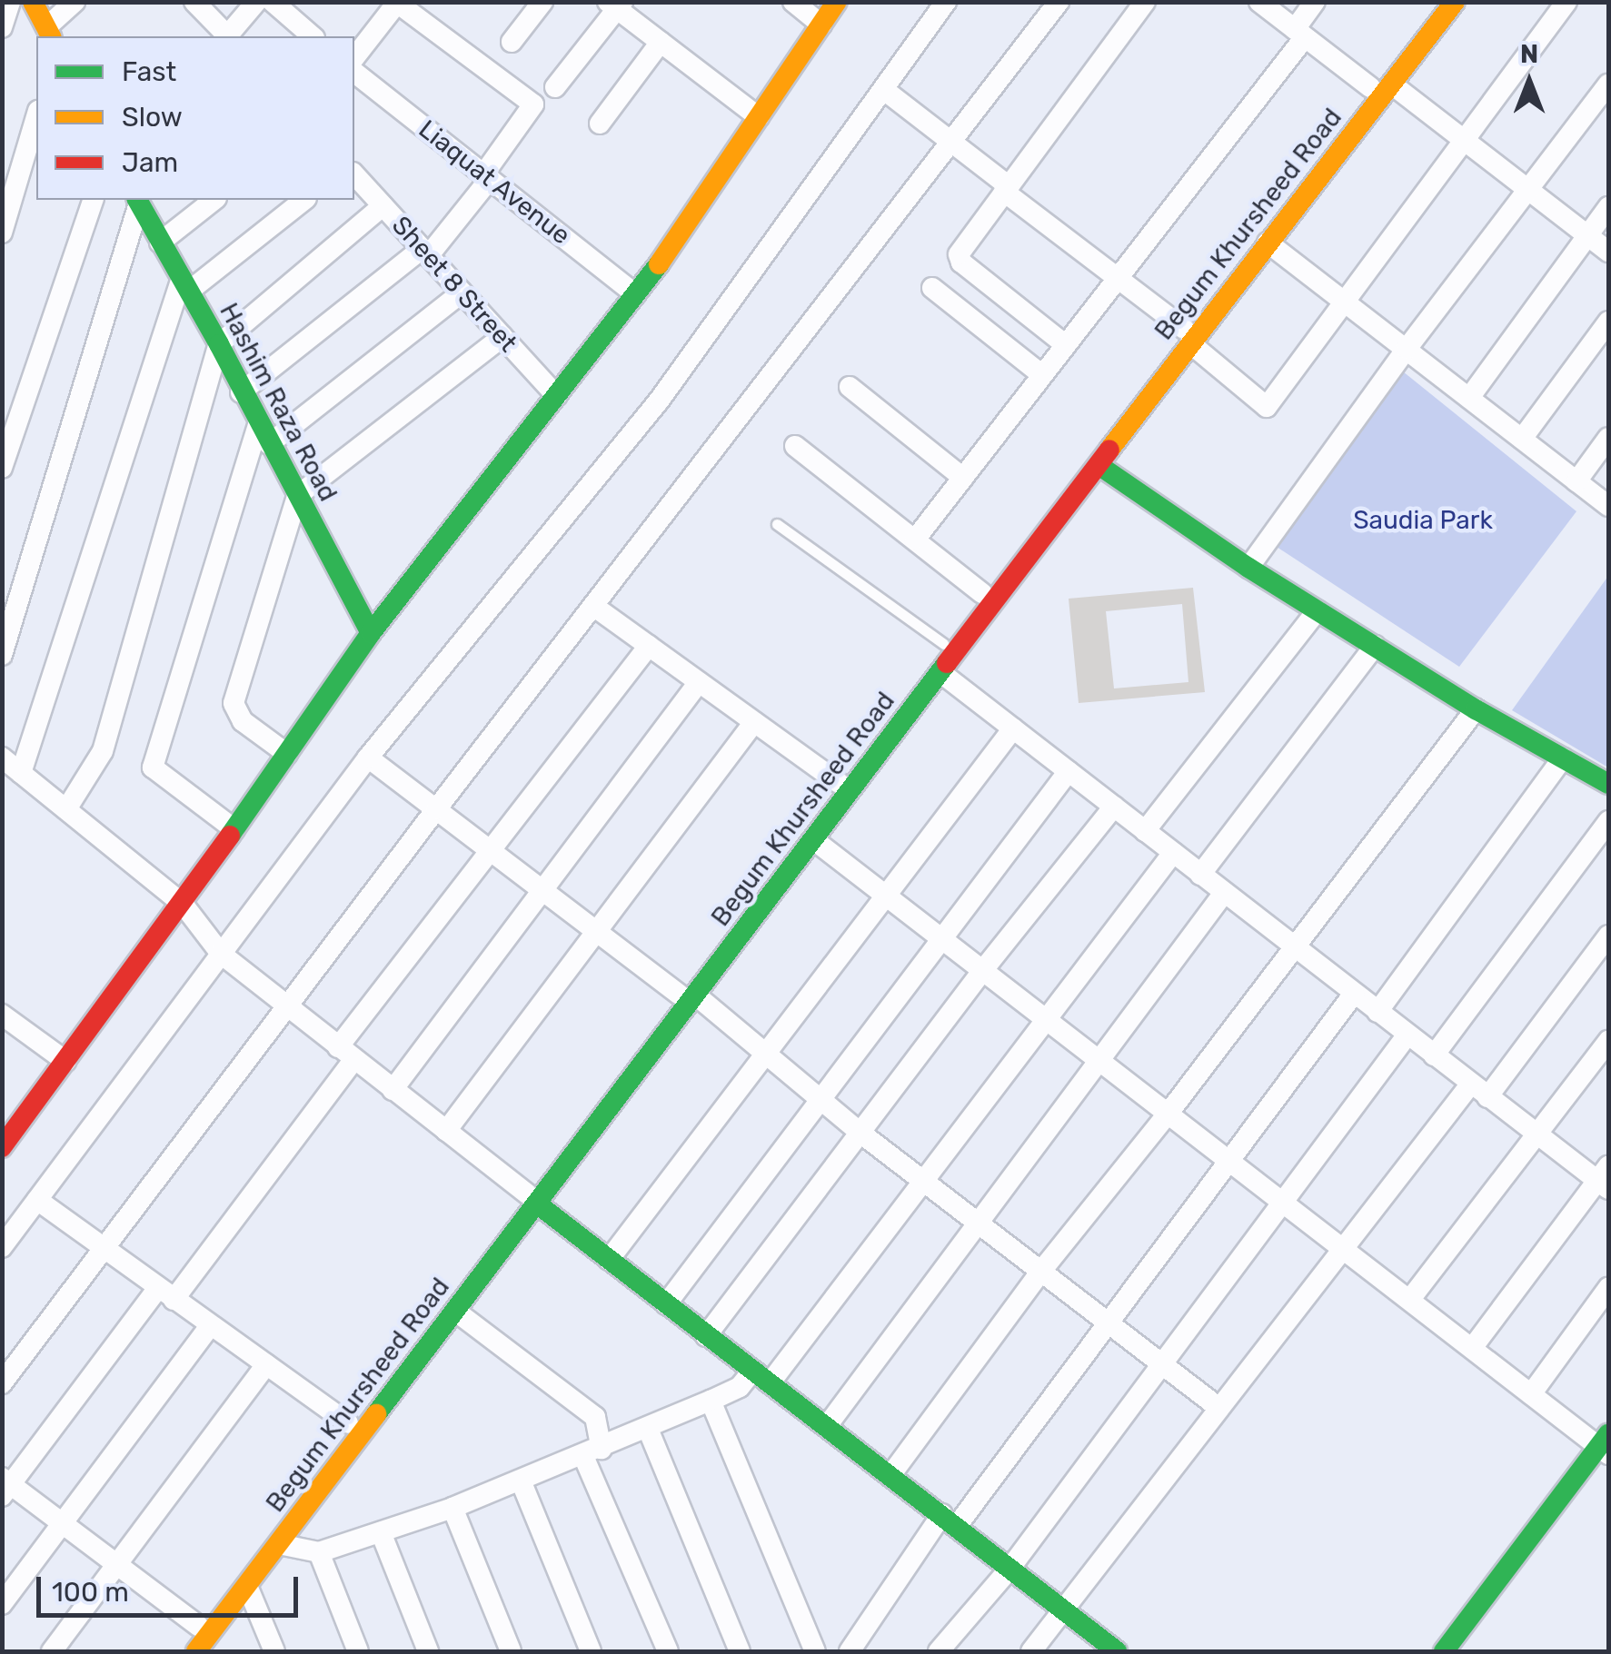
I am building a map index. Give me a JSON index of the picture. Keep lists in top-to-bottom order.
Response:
{
  "streets": {
    "main road": ["Begum Khursheed Road", "Hashim Raza Road"],
    "street": ["Liaquat Avenue", "Sheet 8 Street"]
  },
  "parks": ["Saudia Park"],
  "legend": ["Fast", "Slow", "Jam"],
  "scale_bar": "100 m",
  "north": "top"
}
